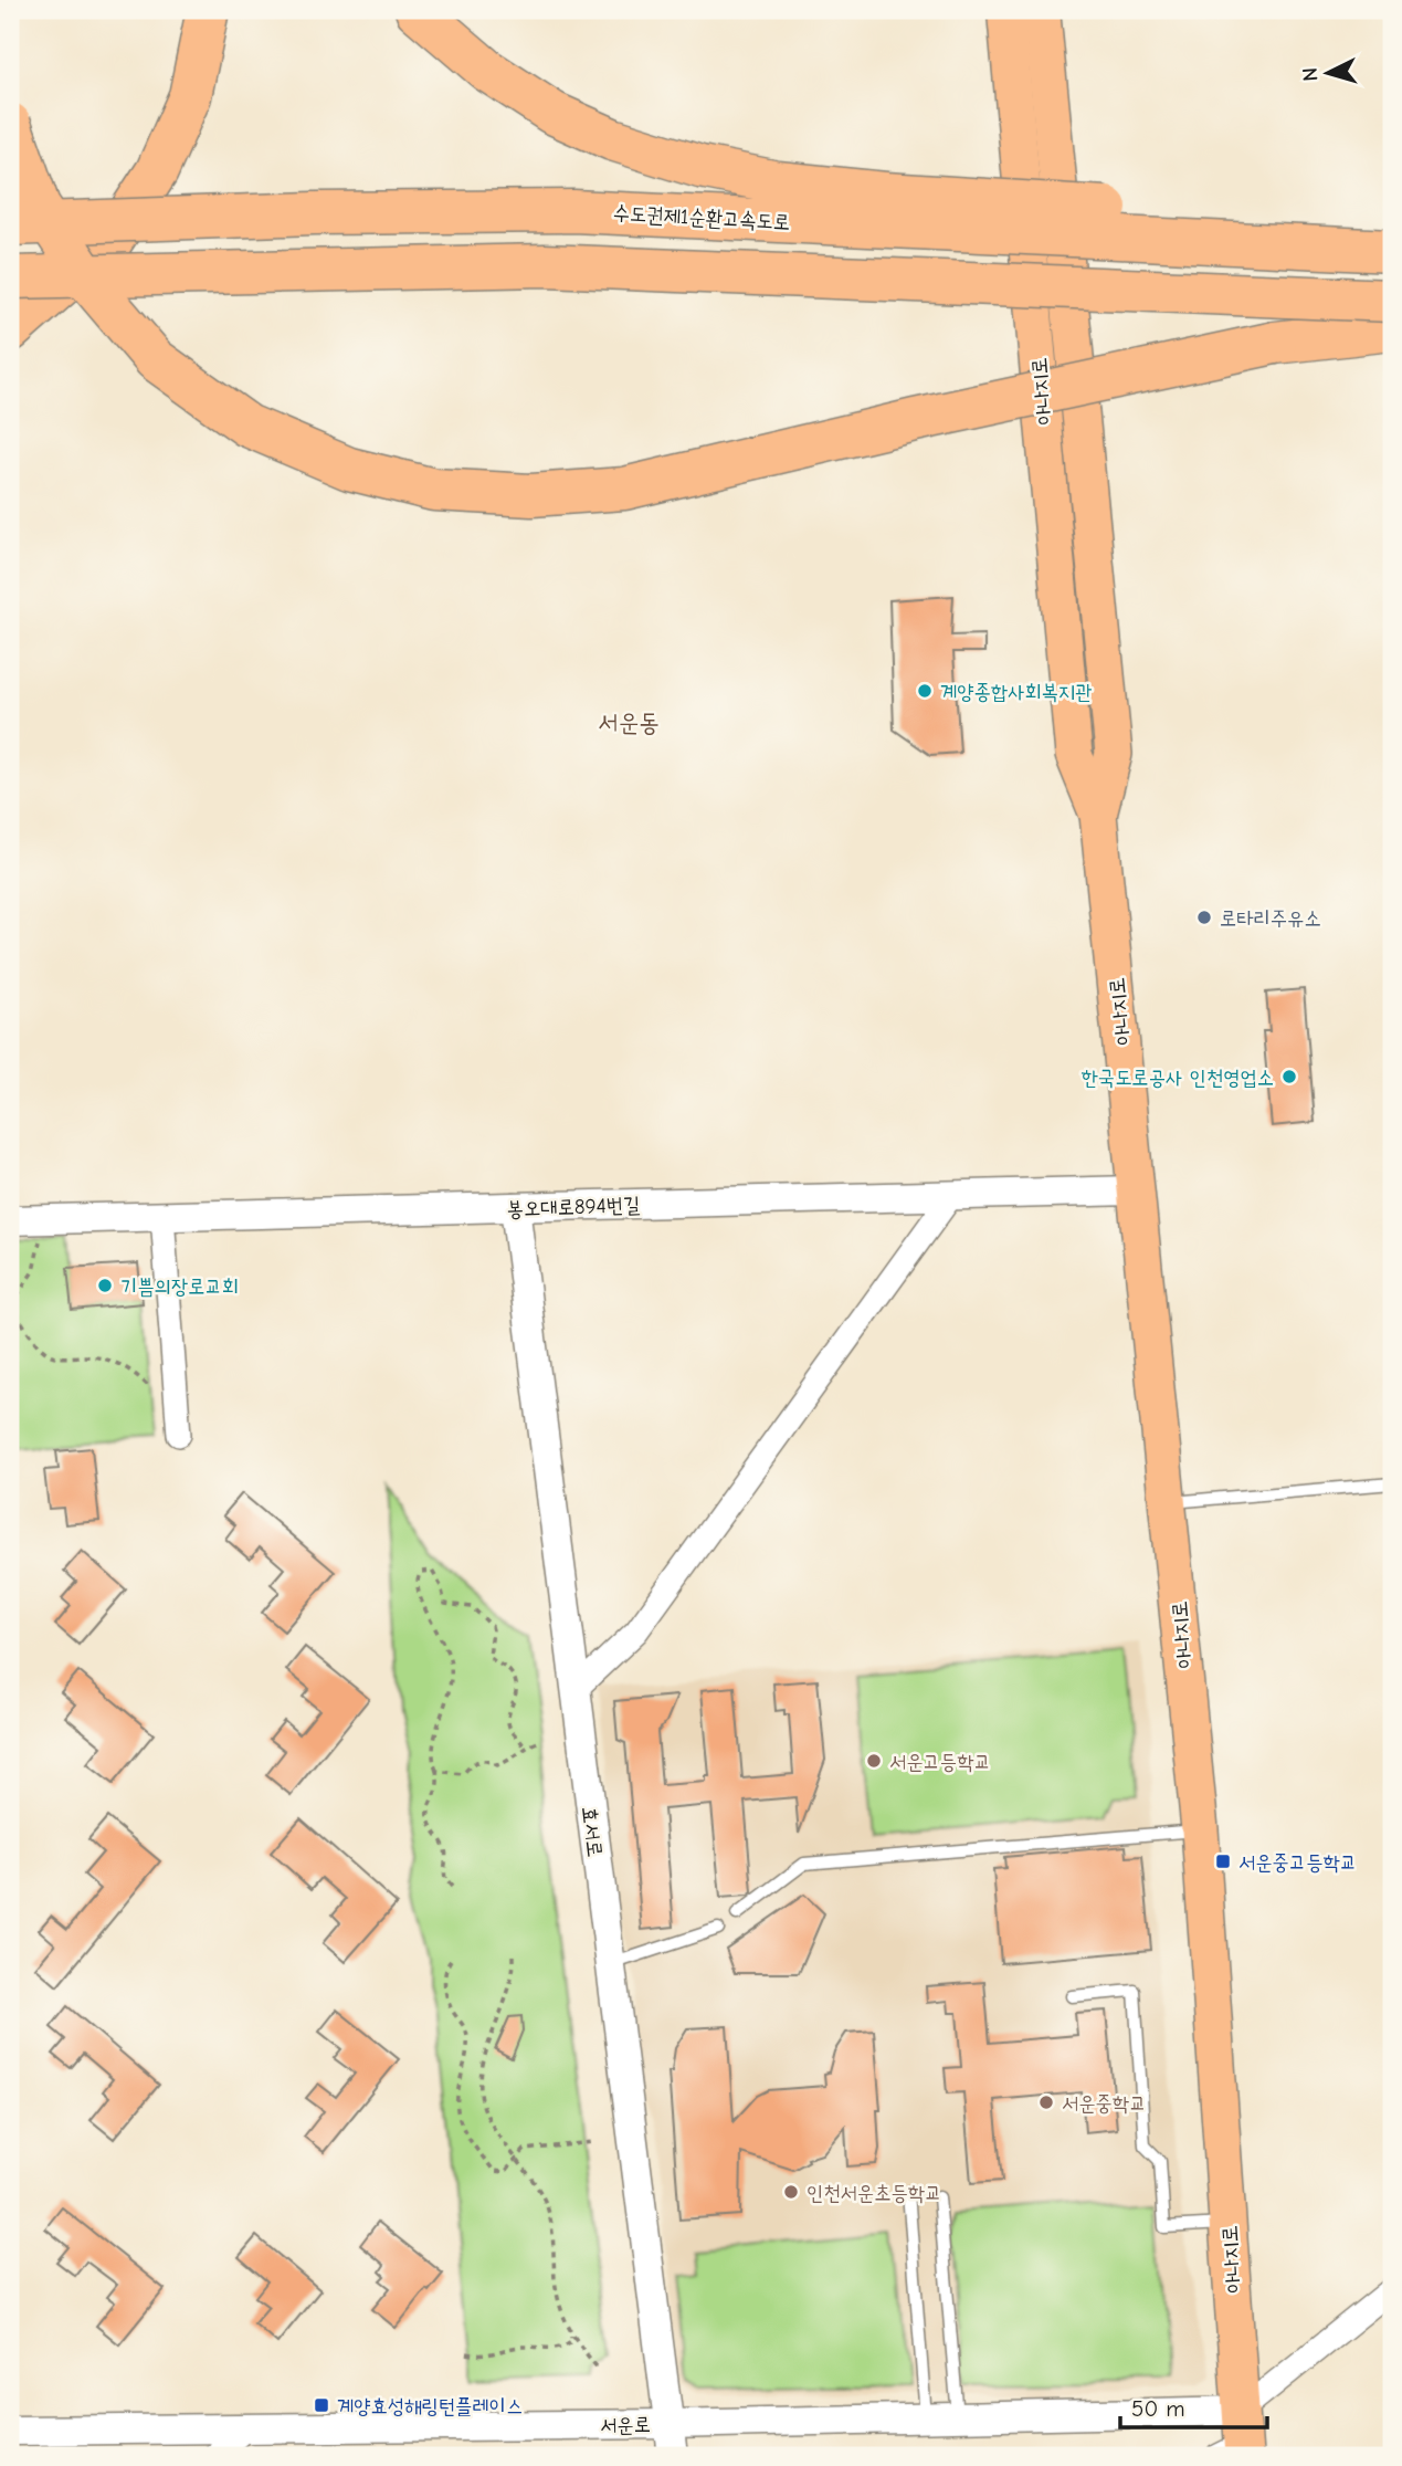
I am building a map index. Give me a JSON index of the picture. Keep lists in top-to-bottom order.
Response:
{
  "streets": {
    "highway": ["수도권제1순환고속도로"],
    "main road": ["아나지로"],
    "street": ["봉오대로894번길", "효서로", "서운로"]
  },
  "crossings": [
    ["아나지로", "봉오대로894번길"],
    ["아나지로", "서운로"],
    ["봉오대로894번길", "효서로"],
    ["효서로", "서운로"]
  ],
  "districts": ["서운동"],
  "places": {
    "other": [
      "계양종합사회복지관",
      "로타리주유소",
      "한국도로공사 인천영업소",
      "기쁨의장로교회",
      "서운고등학교",
      "서운중학교",
      "인천서운초등학교"
    ],
    "transit": ["서운중고등학교", "계양효성해링턴플레이스"]
  },
  "scale_bar": "50 m",
  "north": "left"
}
